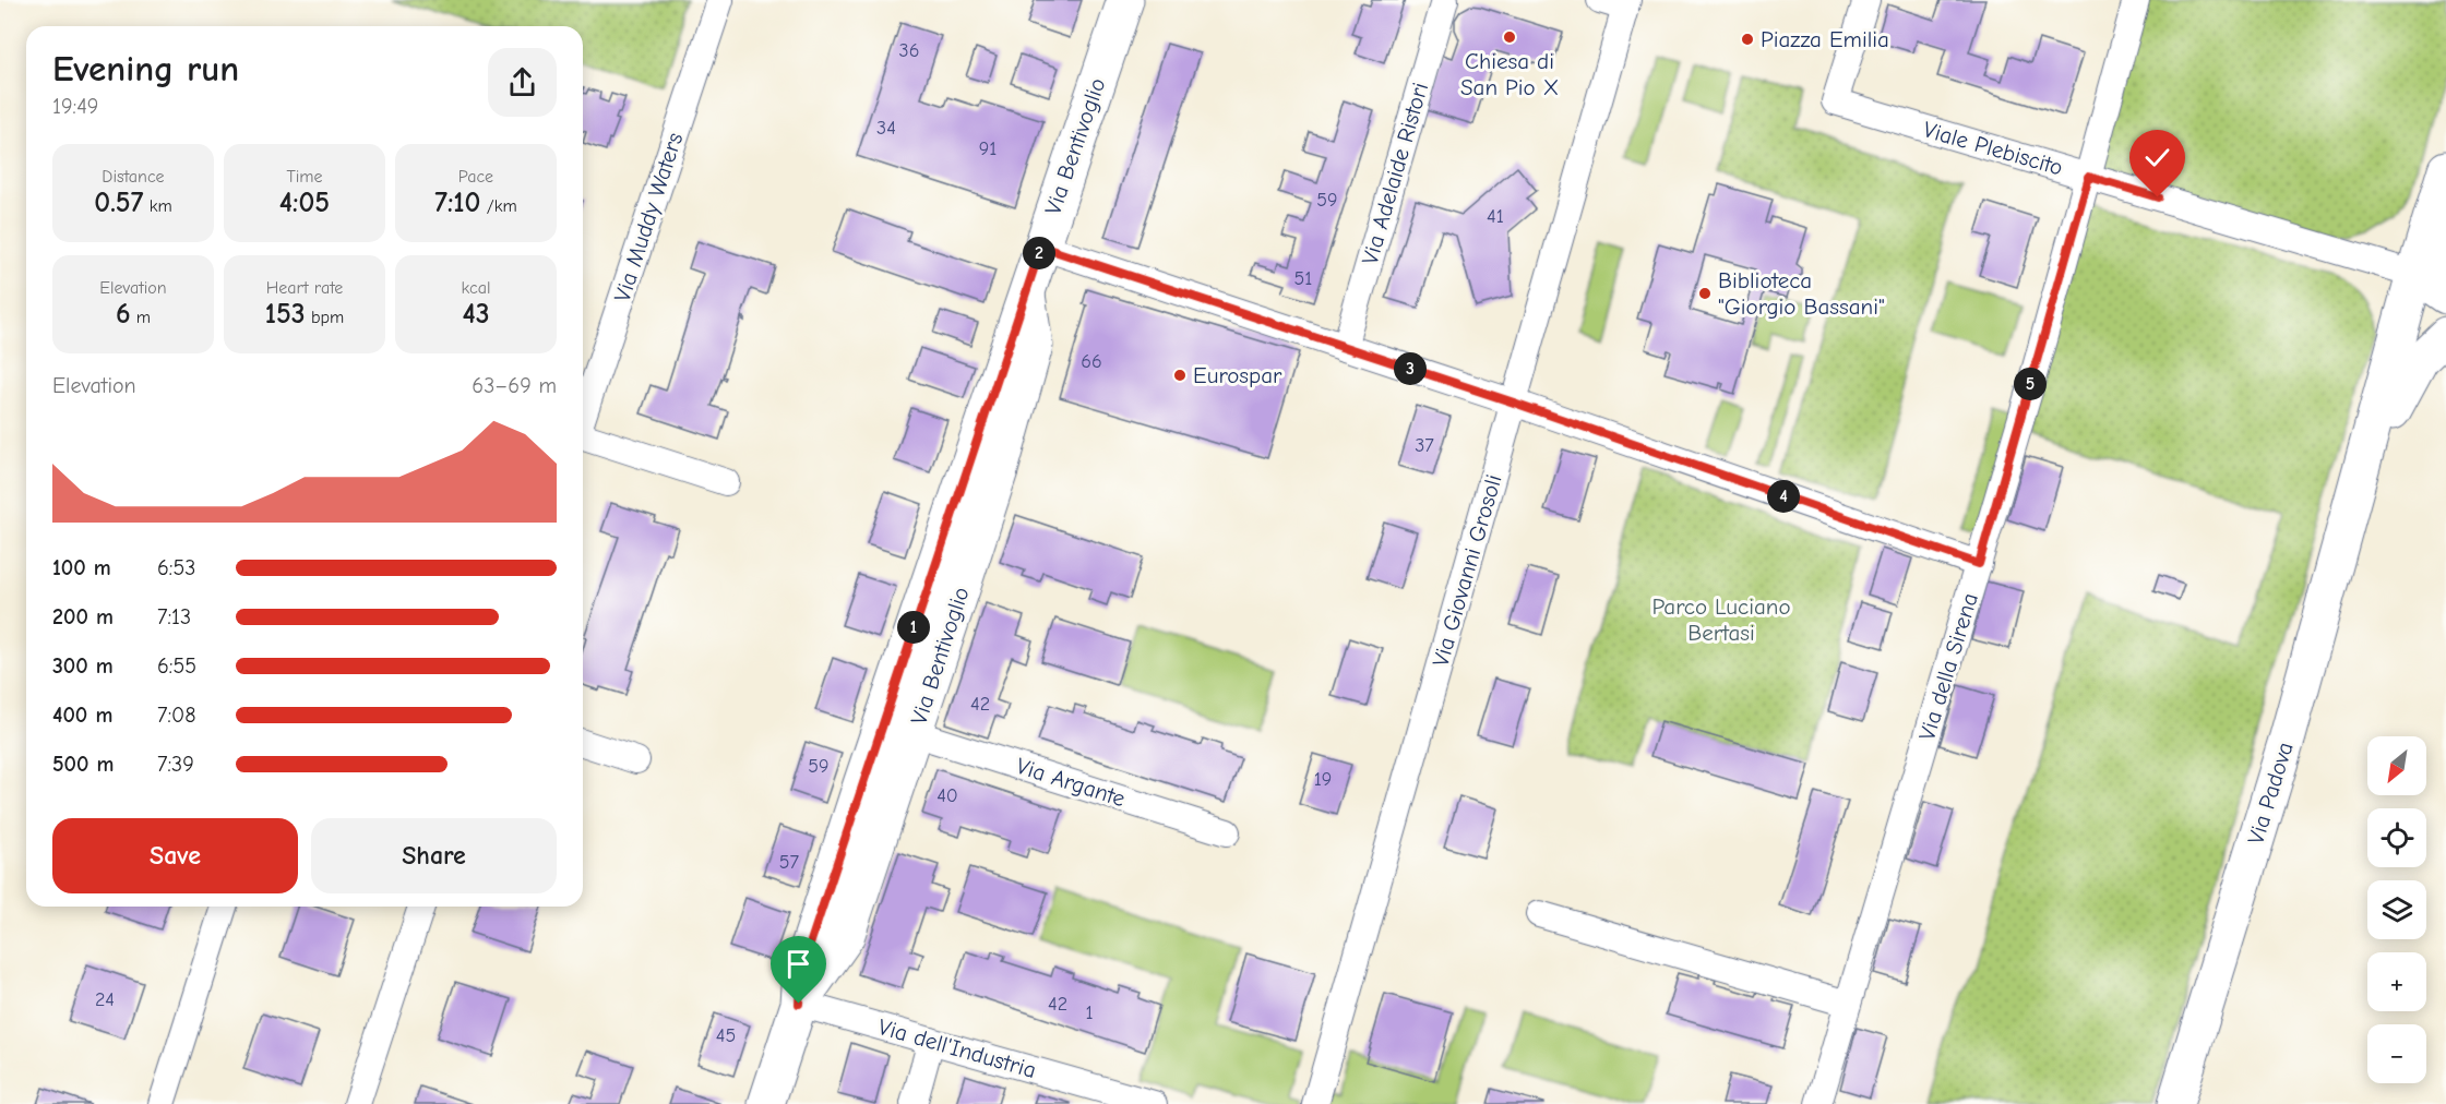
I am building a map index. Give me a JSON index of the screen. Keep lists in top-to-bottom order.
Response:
{
  "streets": {
    "street": [
      "Via Bentivoglio",
      "Viale Plebiscito",
      "Via Adelaide Ristori",
      "Via Muddy Waters",
      "Via Giovanni Grosoli",
      "Via della Sirena",
      "Via Argante",
      "Via Padova",
      "Via dell'Industria"
    ]
  },
  "crossings": [
    ["Via Bentivoglio", "Via Argante"],
    ["Via Bentivoglio", "Via dell'Industria"],
    ["Viale Plebiscito", "Via della Sirena"],
    ["Viale Plebiscito", "Via Padova"]
  ],
  "parks": ["Parco Luciano Bertasi"],
  "places": [
    "Chiesa di San Pio X",
    "Piazza Emilia",
    "Biblioteca \"Giorgio Bassani\"",
    "Eurospar"
  ],
  "house_numbers": [
    "36",
    "34",
    "91",
    "59",
    "41",
    "51",
    "66",
    "37",
    "42",
    "59",
    "19",
    "40",
    "57",
    "24",
    "42",
    "1",
    "45"
  ],
  "north": "bottom left",
  "page": {
    "heading": ["Evening run", "19:49"],
    "stats": [
      ["Distance", "0.57 km"],
      ["Time", "4:05"],
      ["Pace", "7:10 /km"],
      ["Elevation", "6 m"],
      ["Heart rate", "153 bpm"],
      ["kcal", "43"]
    ],
    "pins": [
      "2",
      "3",
      "5",
      "4",
      "1"
    ],
    "chart": ["Elevation", "63–69 m"],
    "list": [
      {
        "name": "100 m",
        "note": "6:53"
      },
      {
        "name": "200 m",
        "note": "7:13"
      },
      {
        "name": "300 m",
        "note": "6:55"
      },
      {
        "name": "400 m",
        "note": "7:08"
      },
      {
        "name": "500 m",
        "note": "7:39"
      }
    ],
    "map_buttons": ["+", "−"],
    "buttons": ["Save", "Share"]
  }
}
